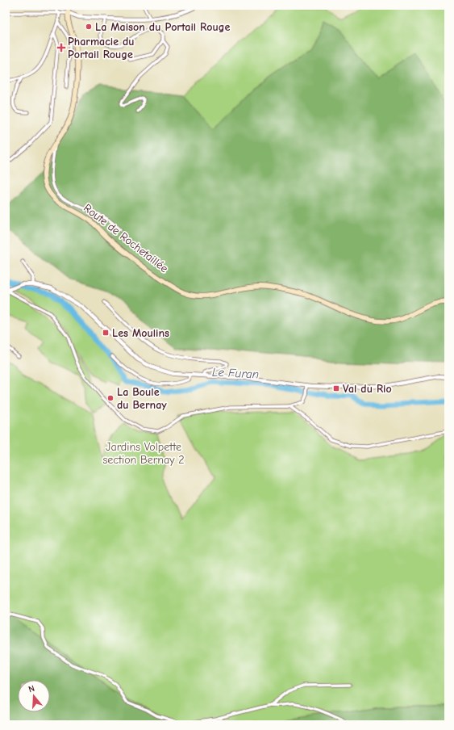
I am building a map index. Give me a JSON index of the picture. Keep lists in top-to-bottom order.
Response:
{
  "streets": {
    "main road": ["Route de Rochetaillée"]
  },
  "water": ["Le Furan"],
  "parks": ["Jardins Volpette section Bernay 2"],
  "places": {
    "other": ["La Maison du Portail Rouge", "La Boule du Bernay"],
    "health": ["Pharmacie du Portail Rouge"],
    "transit": ["Les Moulins", "Val du Rio"]
  },
  "north": "top"
}
